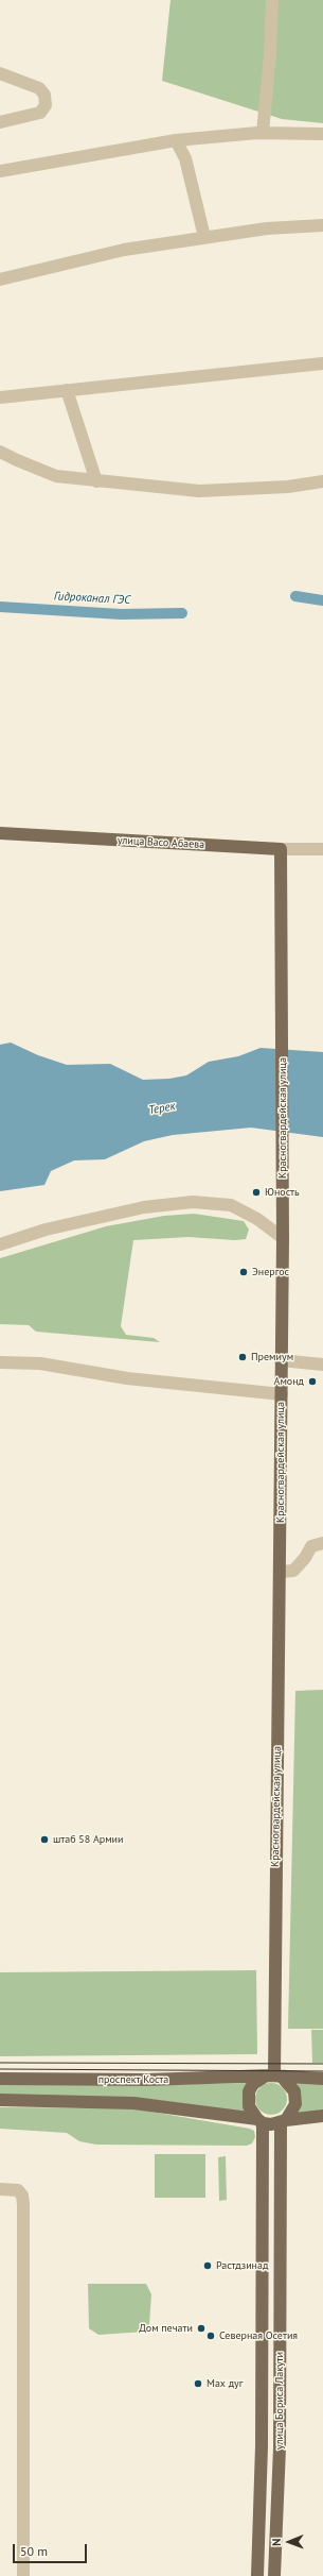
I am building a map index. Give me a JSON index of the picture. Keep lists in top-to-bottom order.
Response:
{
  "streets": {
    "main road": [
      "улица Васо Абаева",
      "Красногвардейская улица",
      "проспект Коста",
      "улица Бориса Лакути"
    ]
  },
  "crossings": [
    ["улица Васо Абаева", "Красногвардейская улица"],
    ["Красногвардейская улица", "проспект Коста"],
    ["Красногвардейская улица", "улица Бориса Лакути"],
    ["проспект Коста", "улица Бориса Лакути"]
  ],
  "water": ["Гидроканал ГЭС", "Терек"],
  "places": [
    "Юность",
    "Энергос",
    "Премиум",
    "Амонд",
    "штаб 58 Армии",
    "Растдзинад",
    "Дом печати",
    "Северная Осетия",
    "Мах дуг"
  ],
  "scale_bar": "50 m",
  "north": "left"
}
